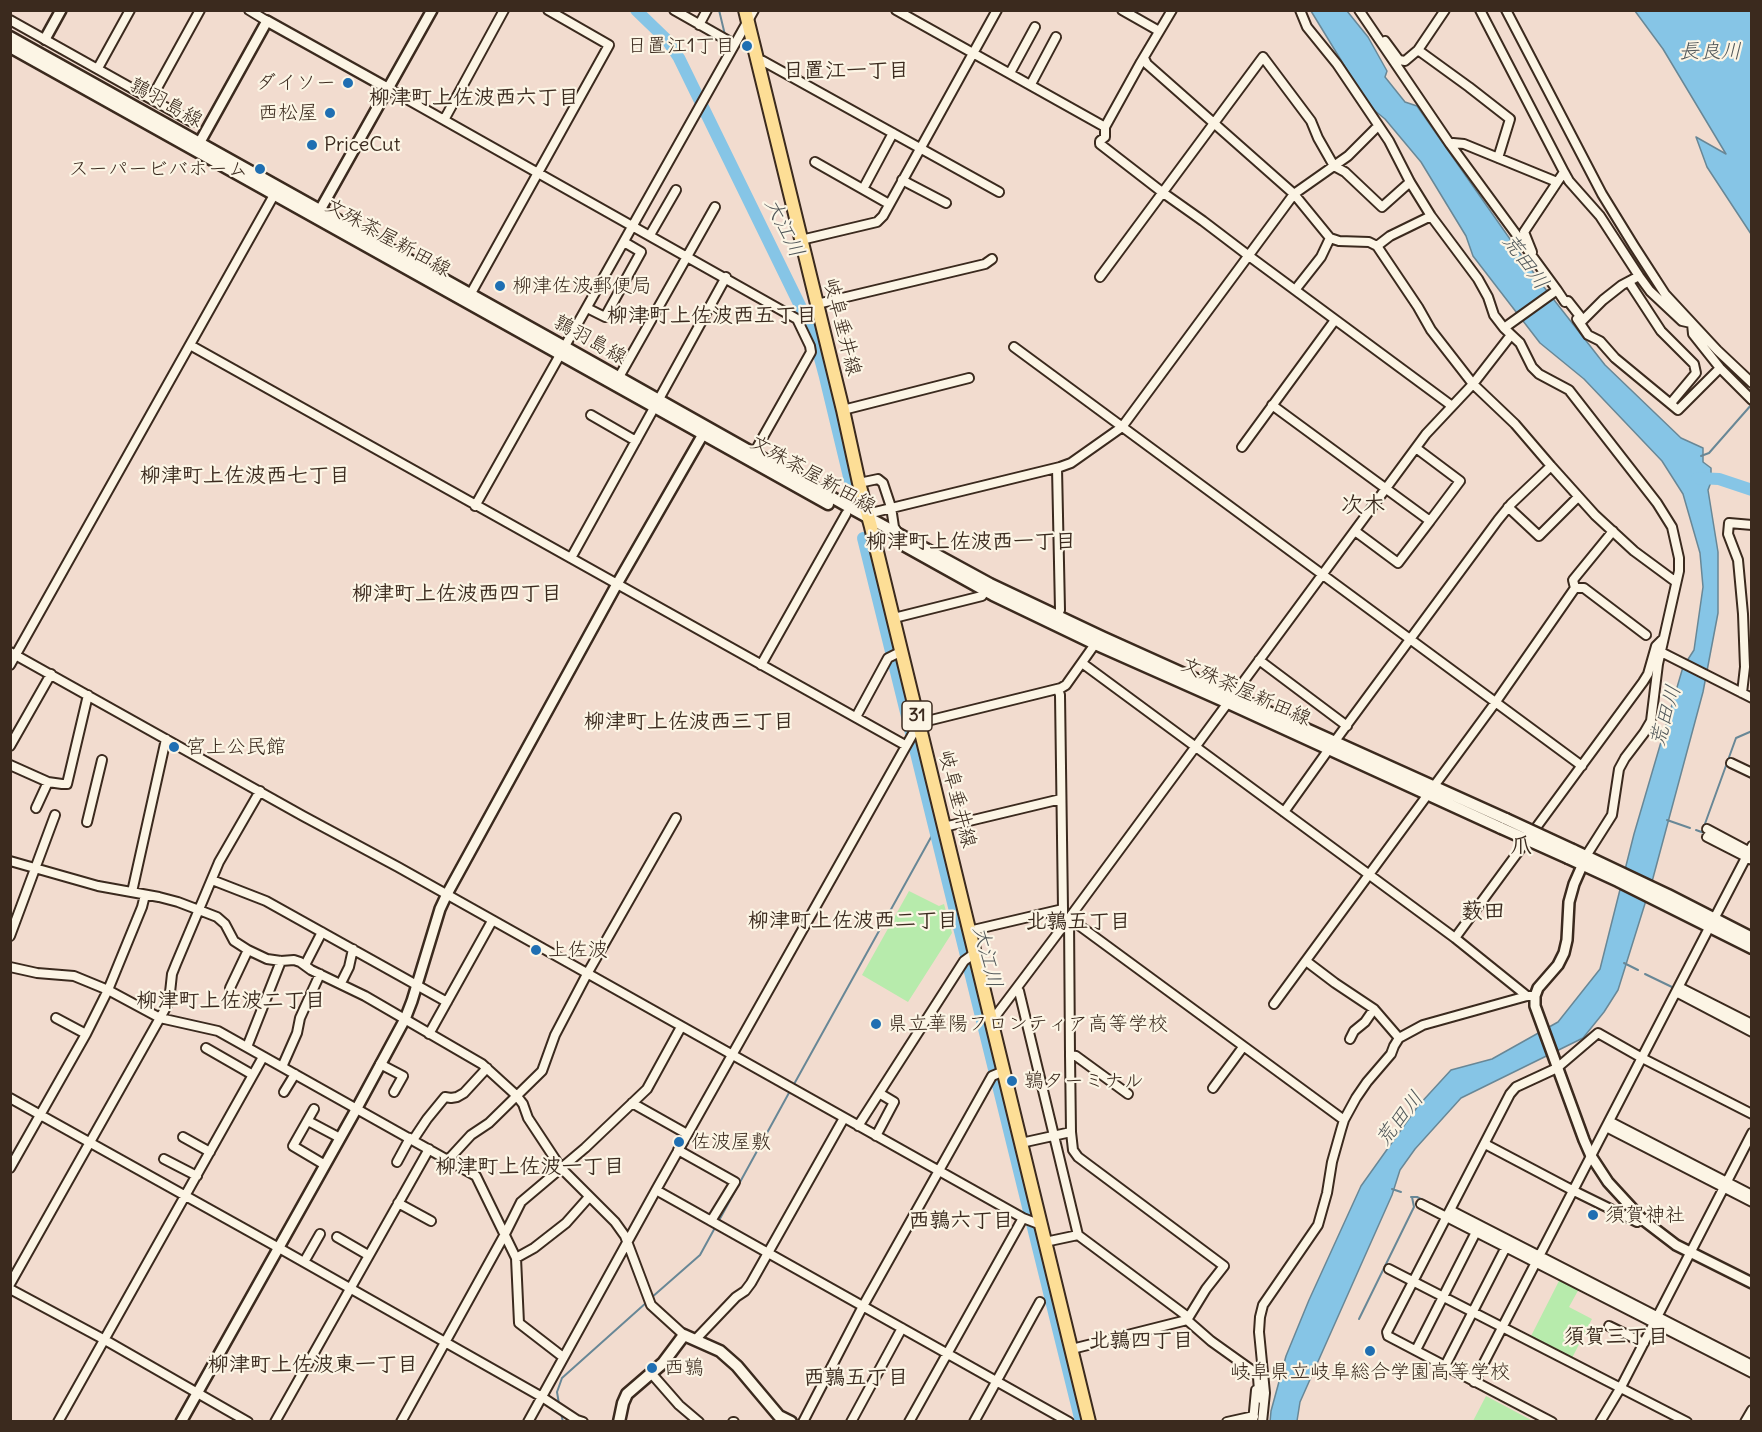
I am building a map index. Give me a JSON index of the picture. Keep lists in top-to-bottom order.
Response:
{
  "streets": {
    "main road": [
      "鶉羽島線",
      "文殊茶屋新田線",
      "岐阜垂井線",
      "31"
    ]
  },
  "crossings": [
    ["鶉羽島線", "文殊茶屋新田線"],
    ["鶉羽島線", "岐阜垂井線"],
    ["文殊茶屋新田線", "岐阜垂井線"]
  ],
  "districts": [
    "日置江一丁目",
    "柳津町上佐波西六丁目",
    "柳津町上佐波西五丁目",
    "柳津町上佐波西七丁目",
    "次木",
    "柳津町上佐波西一丁目",
    "柳津町上佐波西四丁目",
    "柳津町上佐波西三丁目",
    "爪",
    "薮田",
    "柳津町上佐波西二丁目",
    "北鶉五丁目",
    "柳津町上佐波二丁目",
    "柳津町上佐波一丁目",
    "西鶉六丁目",
    "須賀三丁目",
    "北鶉四丁目",
    "柳津町上佐波東一丁目",
    "西鶉五丁目"
  ],
  "water": ["長良川", "大江川", "荒田川"],
  "places": [
    "日置江1丁目",
    "ダイソー",
    "西松屋",
    "PriceCut",
    "スーパービバホーム",
    "柳津佐波郵便局",
    "宮上公民館",
    "上佐波",
    "県立華陽フロンティア高等学校",
    "鶉ターミナル",
    "佐波屋敷",
    "須賀神社",
    "岐阜県立岐阜総合学園高等学校",
    "西鶉"
  ]
}
